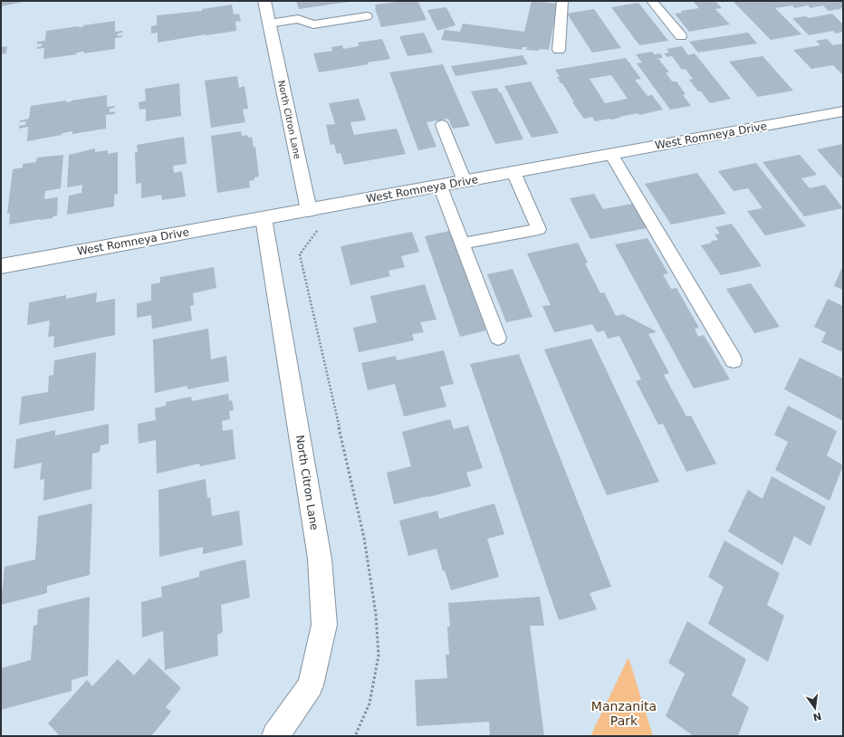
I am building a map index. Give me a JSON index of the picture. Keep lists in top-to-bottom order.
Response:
{
  "streets": {
    "street": ["North Citron Lane", "West Romneya Drive"]
  },
  "crossings": [
    ["North Citron Lane", "West Romneya Drive"]
  ],
  "parks": ["Manzanita Park"],
  "north": "bottom"
}
